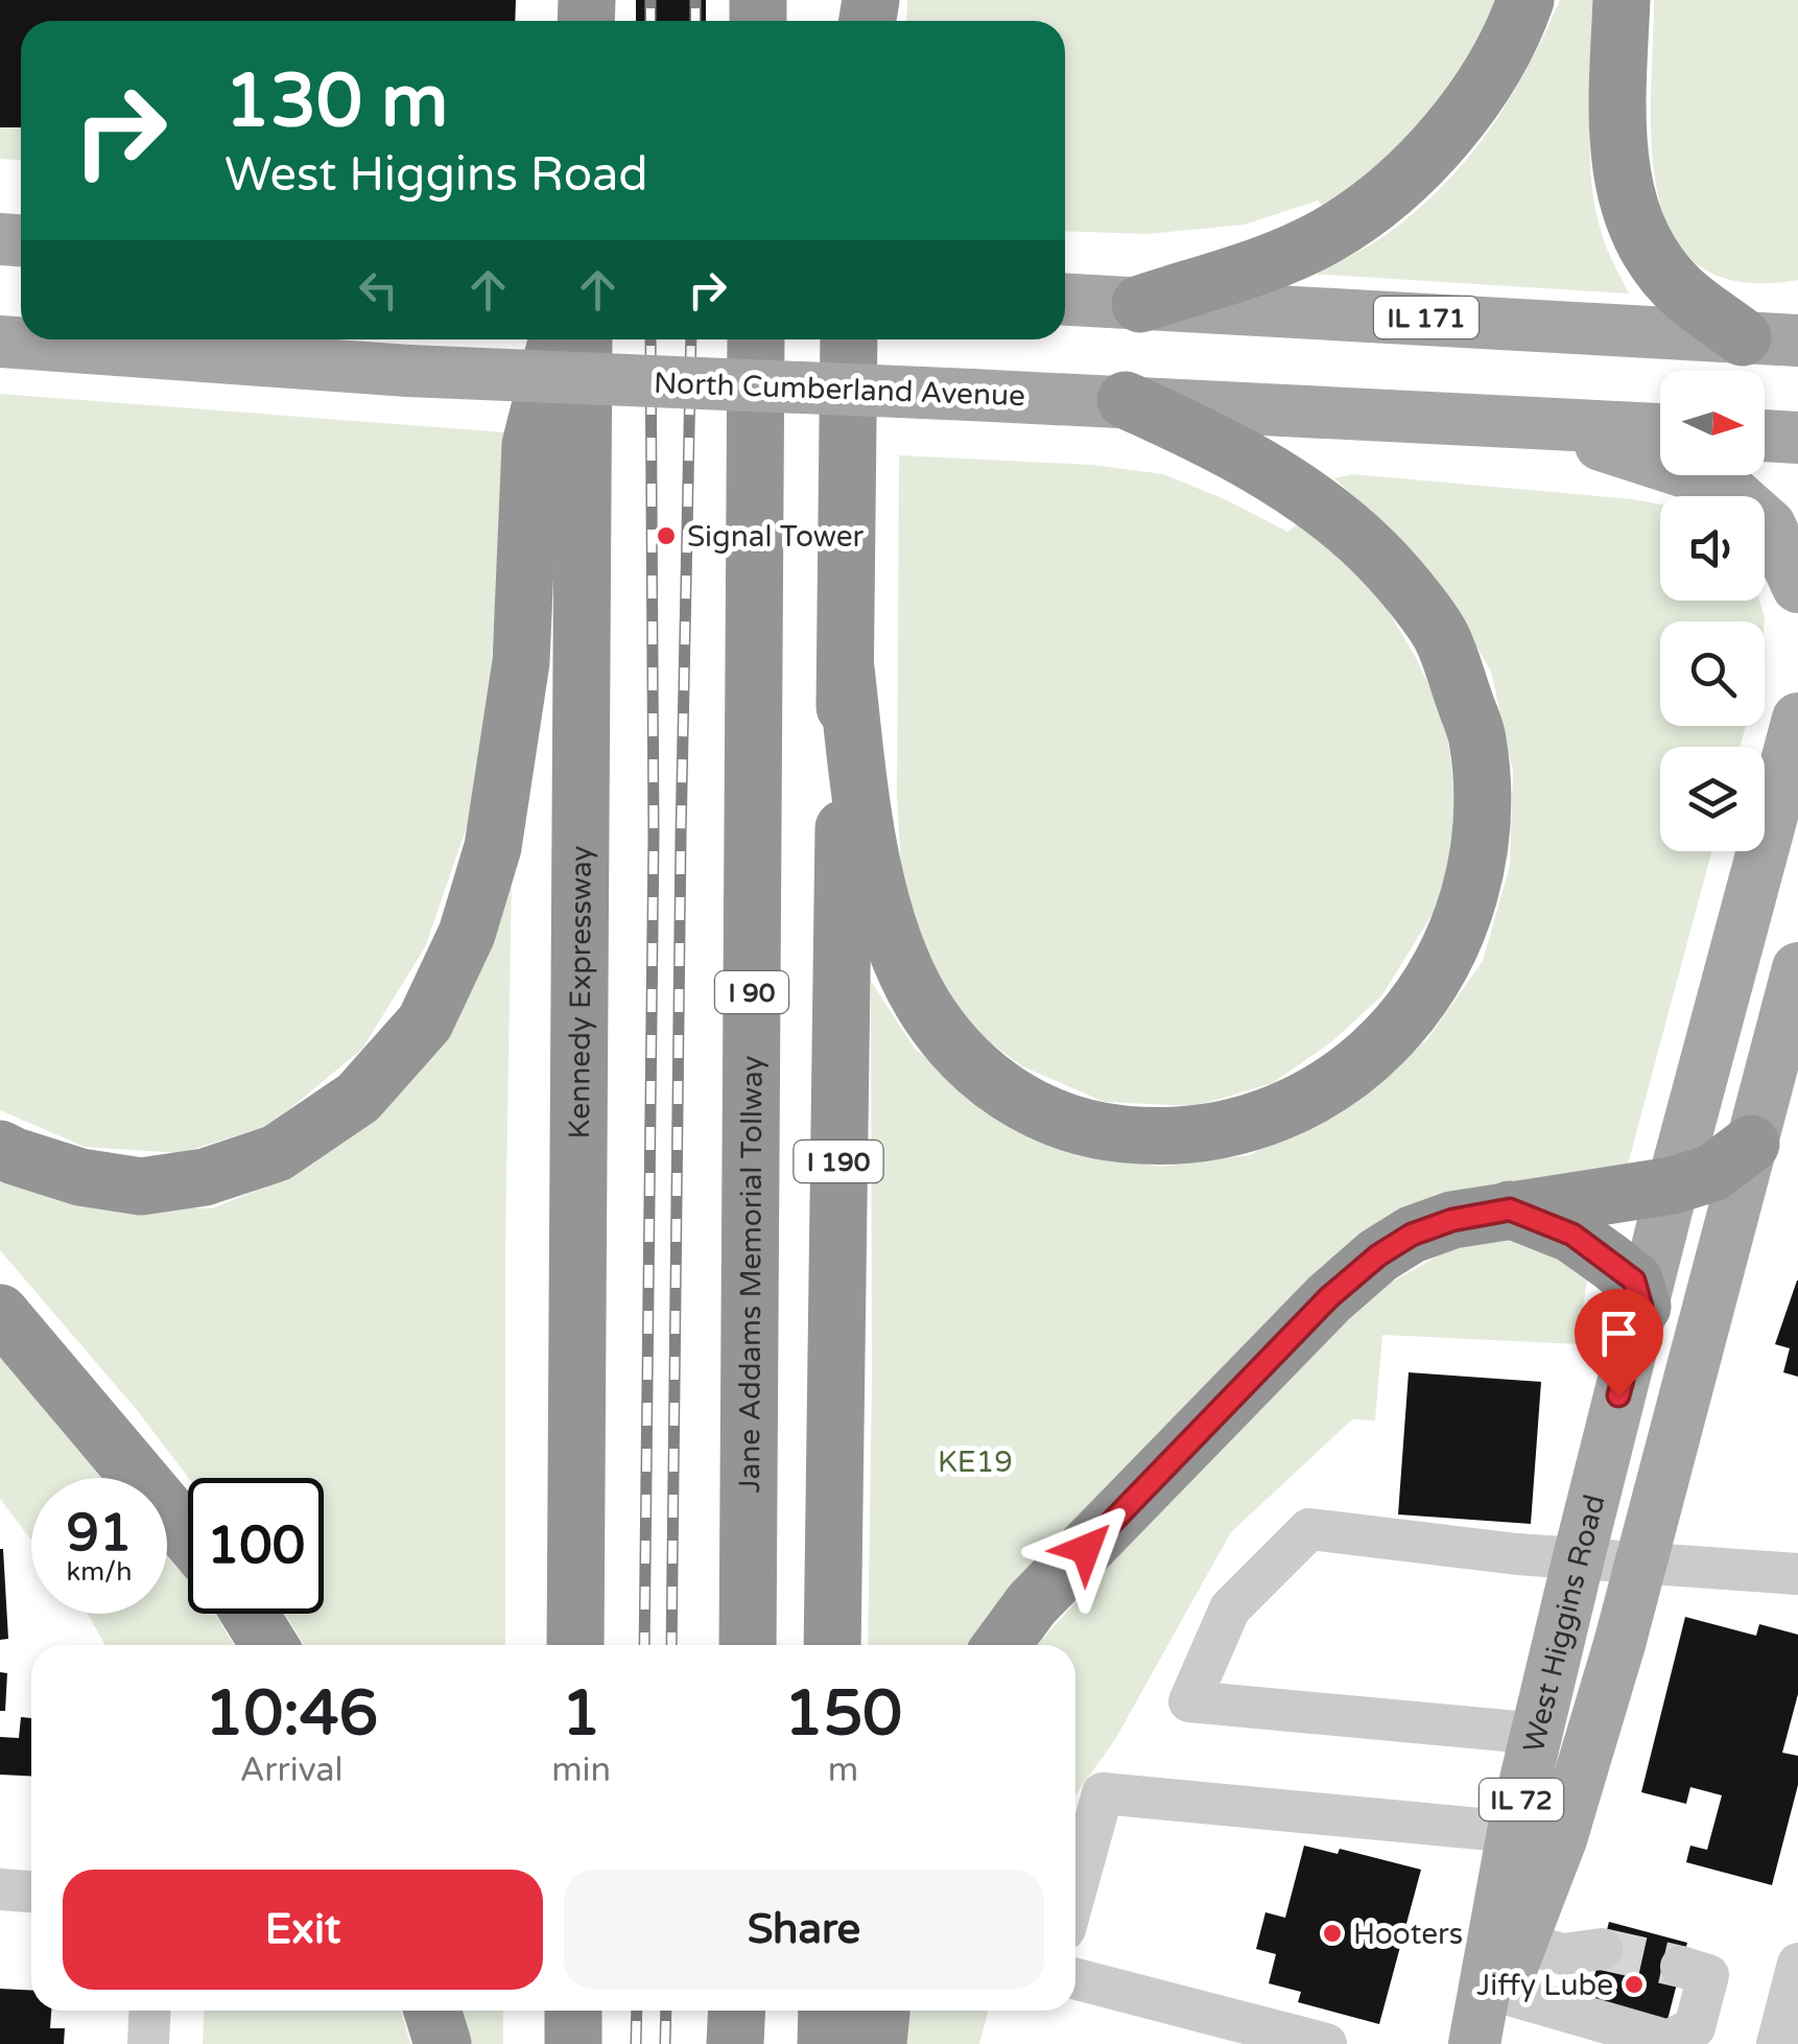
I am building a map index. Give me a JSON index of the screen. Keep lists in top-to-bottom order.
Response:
{
  "streets": {
    "highway": [
      "Kennedy Expressway",
      "I 90",
      "I 190",
      "Jane Addams Memorial Tollway"
    ],
    "main road": [
      "IL 171",
      "North Cumberland Avenue",
      "West Higgins Road",
      "IL 72"
    ]
  },
  "parks": ["KE19"],
  "places": ["Signal Tower", "Hooters", "Jiffy Lube"],
  "north": "right",
  "page": {
    "turn": ["130 m", "West Higgins Road"],
    "speed": "91 km/h",
    "limit": "100",
    "eta": [
      "10:46",
      "Arrival",
      "1",
      "min",
      "150",
      "m"
    ],
    "buttons": ["Exit", "Share"]
  }
}
